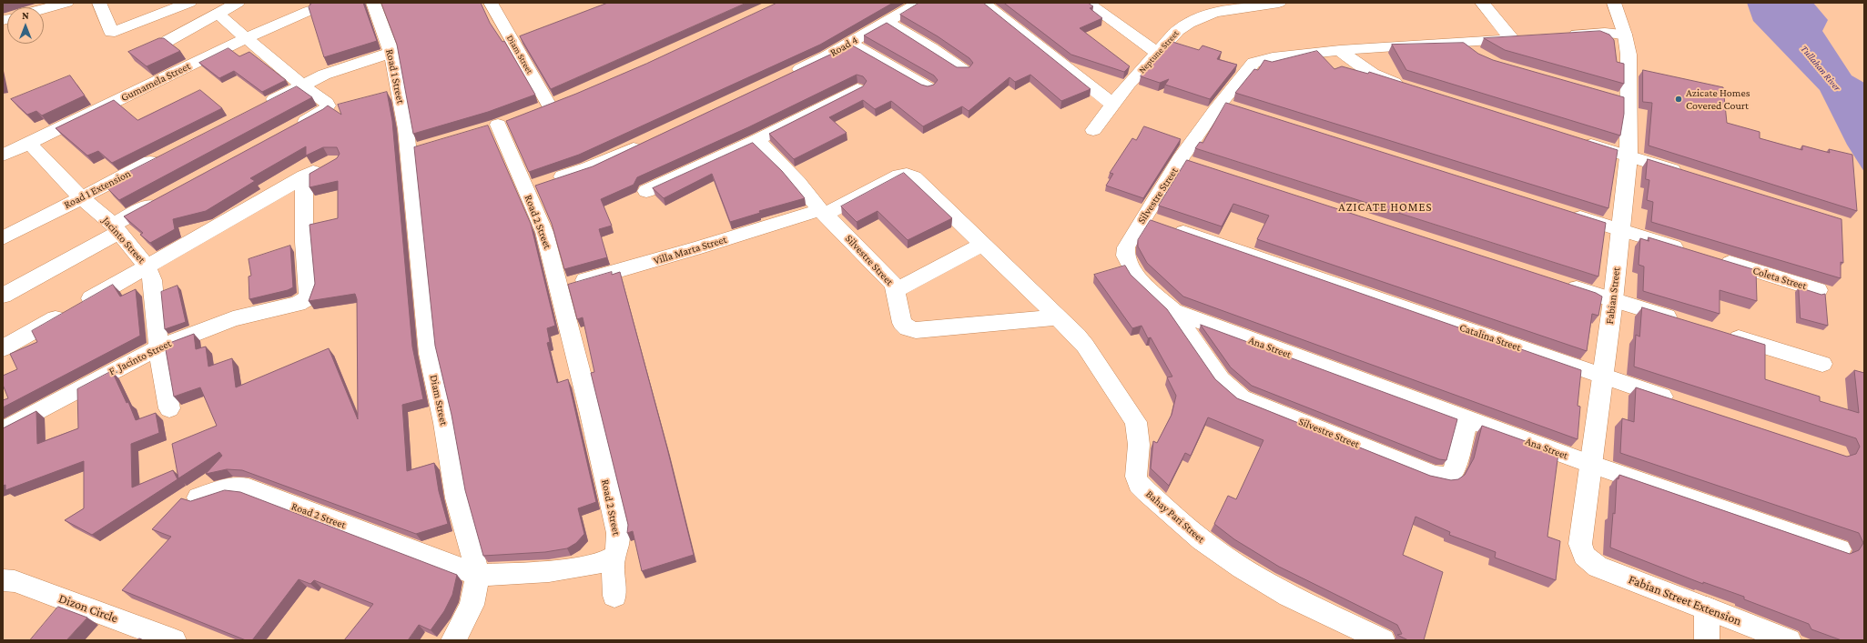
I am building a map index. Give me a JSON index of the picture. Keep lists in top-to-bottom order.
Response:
{
  "streets": {
    "street": [
      "Road 4",
      "Neptune Street",
      "Diam Street",
      "Road 1 Street",
      "Gumamela Street",
      "Road 1 Extension",
      "Silvestre Street",
      "Road 2 Street",
      "Jacinto Street",
      "Villa Marta Street",
      "Coleta Street",
      "Fabian Street",
      "Catalina Street",
      "Ana Street",
      "F. Jacinto Street",
      "Bahay Pari Street",
      "Fabian Street Extension",
      "Dizon Circle"
    ]
  },
  "crossings": [
    ["Diam Street", "Road 1 Street"],
    ["Diam Street", "Road 2 Street"],
    ["Gumamela Street", "Jacinto Street"],
    ["Road 1 Extension", "Jacinto Street"],
    ["Silvestre Street", "Villa Marta Street"],
    ["Silvestre Street", "Catalina Street"],
    ["Silvestre Street", "Ana Street"],
    ["Silvestre Street", "Bahay Pari Street"],
    ["Road 2 Street", "Villa Marta Street"],
    ["Jacinto Street", "F. Jacinto Street"],
    ["Villa Marta Street", "Bahay Pari Street"],
    ["Fabian Street", "Catalina Street"],
    ["Fabian Street", "Ana Street"],
    ["Fabian Street", "Fabian Street Extension"]
  ],
  "districts": ["AZICATE HOMES"],
  "water": ["Tullahan River"],
  "places": ["Azicate Homes Covered Court"],
  "north": "top"
}
